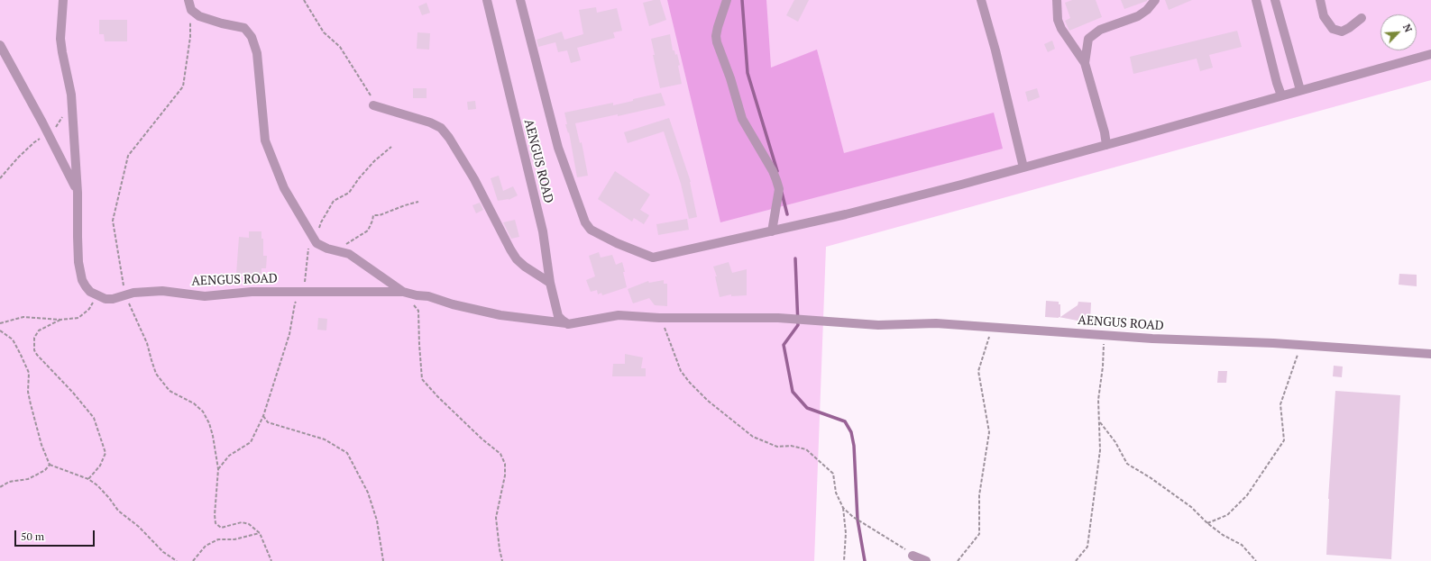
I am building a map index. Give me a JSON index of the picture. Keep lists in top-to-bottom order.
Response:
{
  "streets": {
    "street": ["AENGUS ROAD"]
  },
  "scale_bar": "50 m",
  "north": "top right"
}
